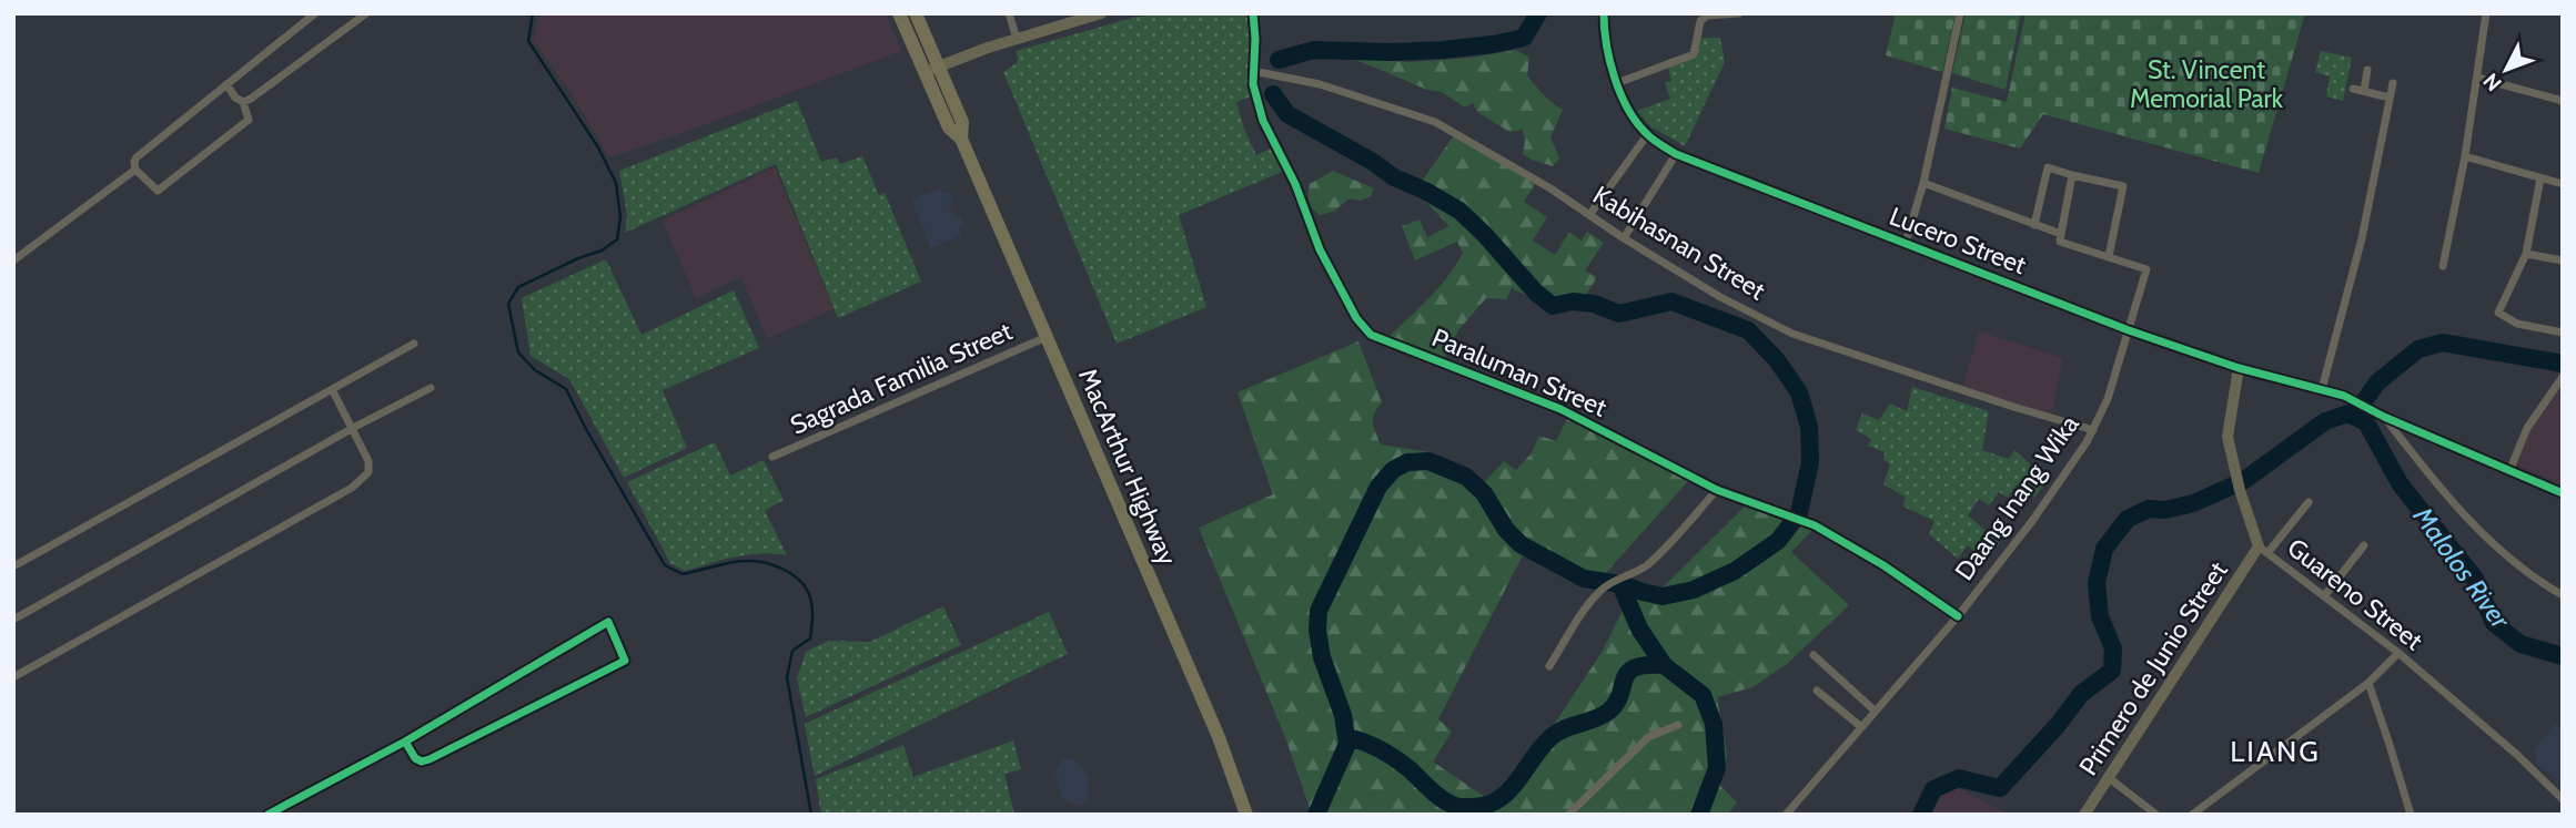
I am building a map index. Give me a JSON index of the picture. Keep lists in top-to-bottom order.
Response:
{
  "streets": {
    "highway": ["MacArthur Highway"],
    "street": [
      "Lucero Street",
      "Kabihasnan Street",
      "Paraluman Street",
      "Sagrada Familia Street",
      "Daang Inang Wika",
      "Guareno Street",
      "Primero de Junio Street"
    ]
  },
  "crossings": [
    ["Lucero Street", "Daang Inang Wika"],
    ["Lucero Street", "Guareno Street"],
    ["Kabihasnan Street", "Paraluman Street"],
    ["Kabihasnan Street", "Daang Inang Wika"],
    ["Paraluman Street", "Daang Inang Wika"],
    ["Sagrada Familia Street", "MacArthur Highway"],
    ["Guareno Street", "Primero de Junio Street"]
  ],
  "districts": ["LIANG"],
  "water": ["Malolos River"],
  "parks": ["St. Vincent Memorial Park"],
  "north": "bottom left"
}
